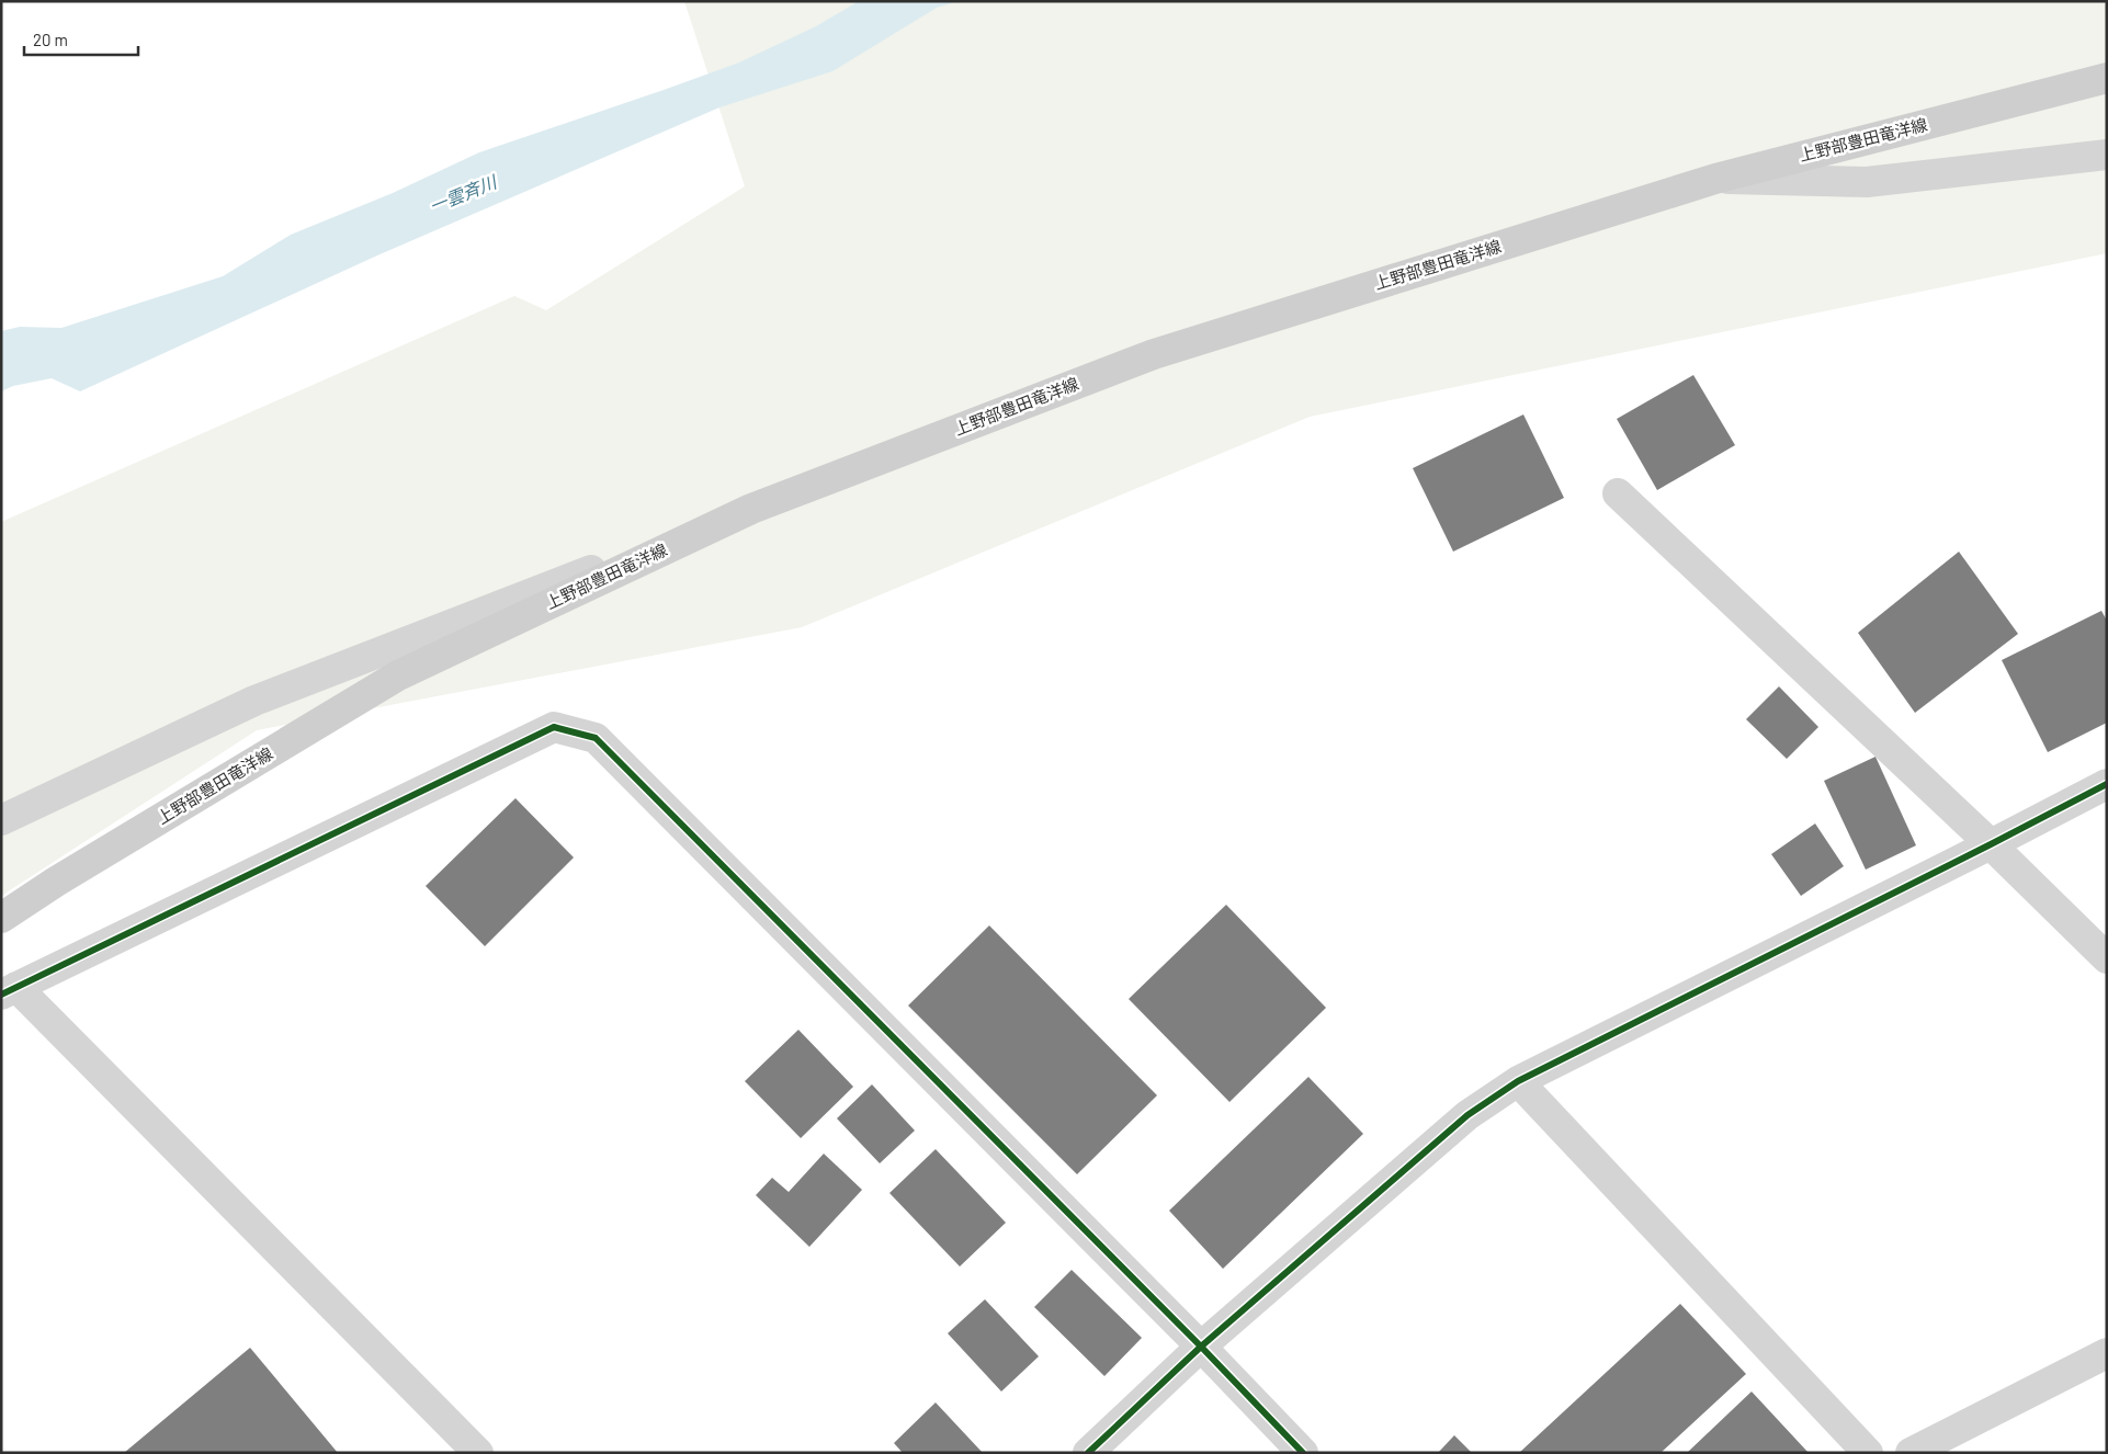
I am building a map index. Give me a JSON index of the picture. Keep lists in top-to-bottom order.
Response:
{
  "streets": {
    "main road": ["上野部豊田竜洋線"]
  },
  "water": ["一雲斉川"],
  "scale_bar": "20 m"
}
